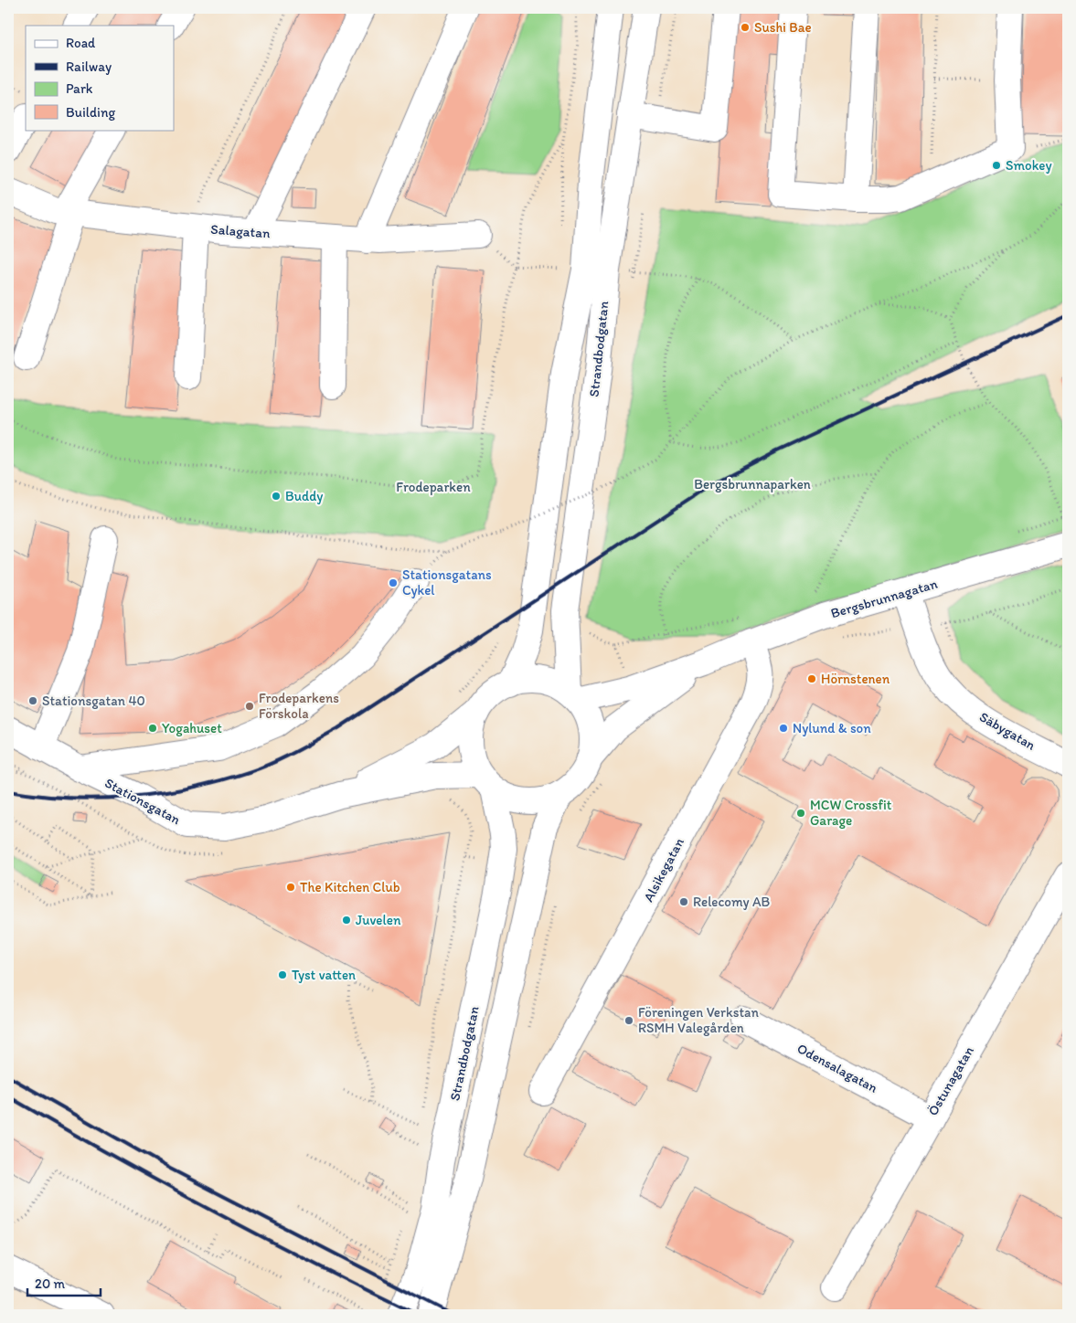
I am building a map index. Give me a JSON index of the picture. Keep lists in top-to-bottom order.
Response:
{
  "streets": {
    "street": [
      "Salagatan",
      "Strandbodgatan",
      "Bergsbrunnagatan",
      "Säbygatan",
      "Stationsgatan",
      "Alsikegatan",
      "Odensalagatan",
      "Östunagatan"
    ]
  },
  "crossings": [
    ["Strandbodgatan", "Bergsbrunnagatan"],
    ["Strandbodgatan", "Stationsgatan"],
    ["Bergsbrunnagatan", "Säbygatan"],
    ["Bergsbrunnagatan", "Stationsgatan"],
    ["Bergsbrunnagatan", "Alsikegatan"],
    ["Odensalagatan", "Östunagatan"]
  ],
  "parks": ["Bergsbrunnaparken", "Frodeparken"],
  "places": [
    "Sushi Bae",
    "Smokey",
    "Buddy",
    "Stationsgatans Cykel",
    "Hörnstenen",
    "Stationsgatan 40",
    "Frodeparkens Förskola",
    "Yogahuset",
    "Nylund & son",
    "MCW Crossfit Garage",
    "The Kitchen Club",
    "Relecomy AB",
    "Juvelen",
    "Tyst vatten",
    "Föreningen Verkstan RSMH Valegården"
  ],
  "legend": [
    "Road",
    "Railway",
    "Park",
    "Building"
  ],
  "scale_bar": "20 m"
}
